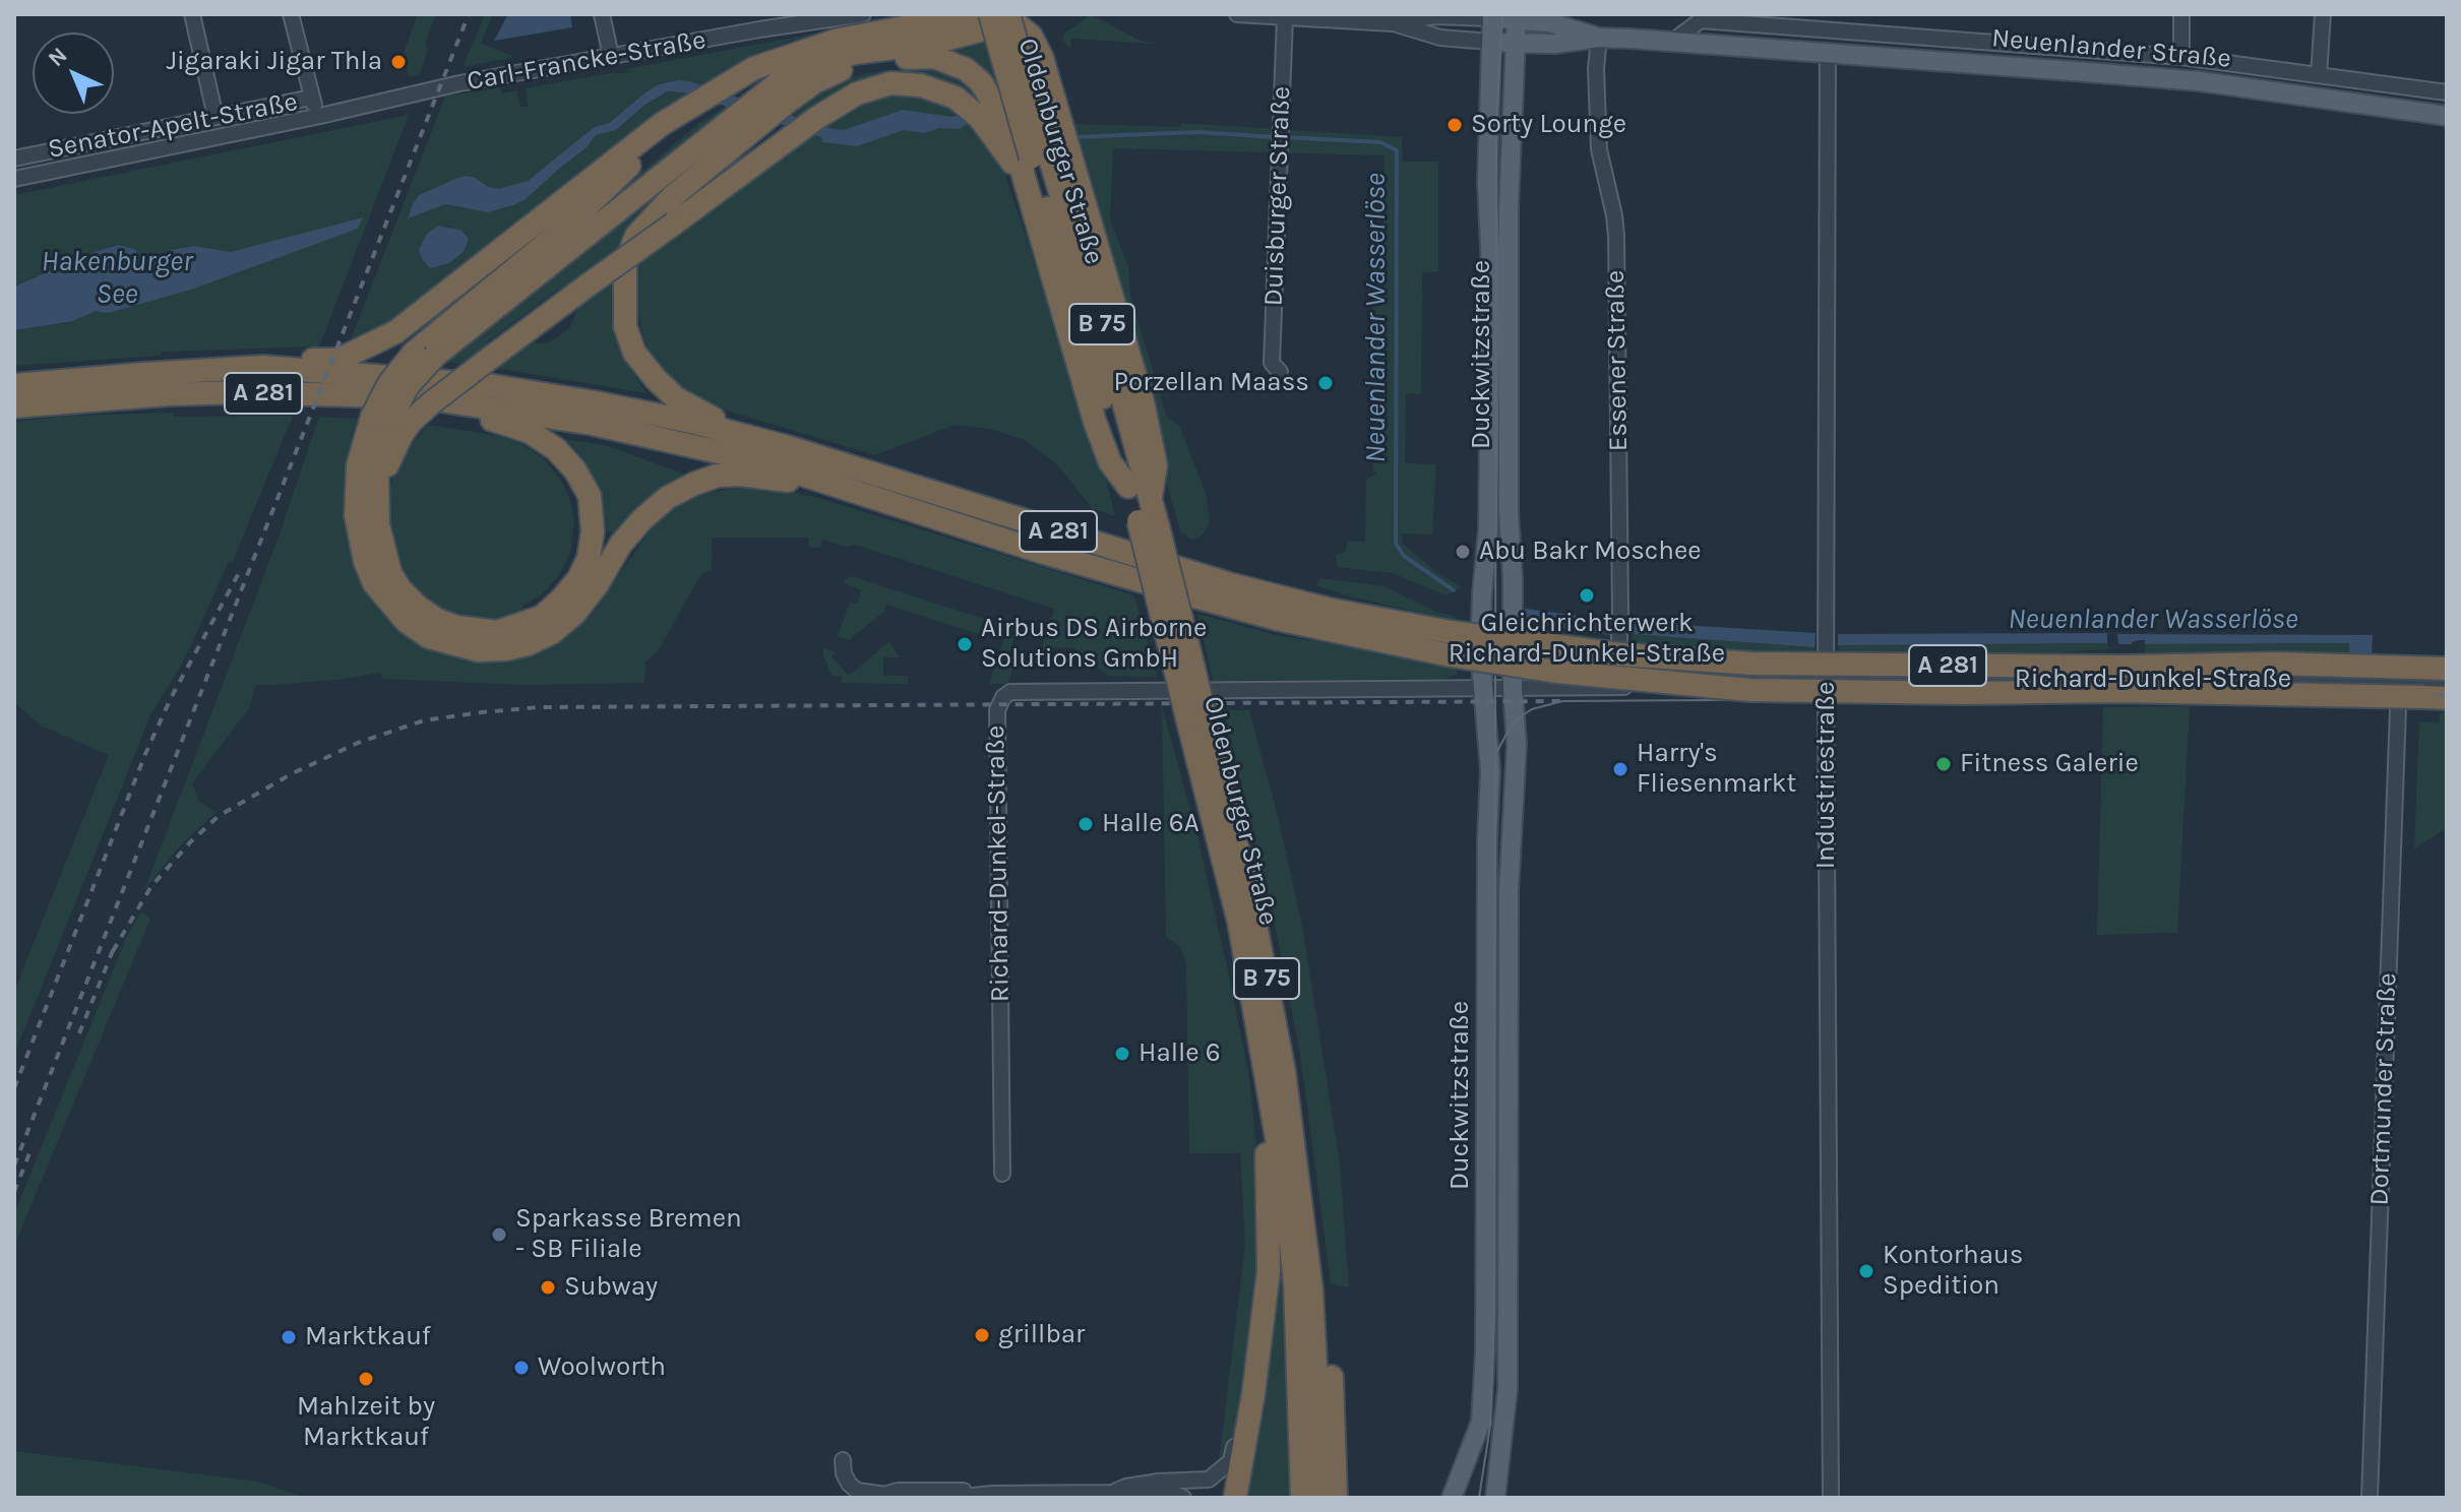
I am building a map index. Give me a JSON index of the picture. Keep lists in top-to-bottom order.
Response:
{
  "streets": {
    "highway": ["Oldenburger Straße", "B 75", "A 281"],
    "main road": ["Neuenlander Straße", "Duckwitzstraße"],
    "street": [
      "Carl-Francke-Straße",
      "Senator-Apelt-Straße",
      "Duisburger Straße",
      "Essener Straße",
      "Richard-Dunkel-Straße",
      "Industriestraße",
      "Dortmunder Straße"
    ]
  },
  "crossings": [
    ["Neuenlander Straße", "Duisburger Straße"],
    ["Neuenlander Straße", "Duckwitzstraße"],
    ["Neuenlander Straße", "Essener Straße"],
    ["Neuenlander Straße", "Industriestraße"],
    ["Carl-Francke-Straße", "Senator-Apelt-Straße"],
    ["Duckwitzstraße", "Richard-Dunkel-Straße"],
    ["Essener Straße", "Richard-Dunkel-Straße"],
    ["Richard-Dunkel-Straße", "Industriestraße"],
    ["Richard-Dunkel-Straße", "Dortmunder Straße"]
  ],
  "water": ["Hakenburger See", "Neuenlander Wasserlöse"],
  "places": [
    "Jigaraki Jigar Thla",
    "Sorty Lounge",
    "Porzellan Maass",
    "Abu Bakr Moschee",
    "Gleichrichterwerk Richard-Dunkel-Straße",
    "Airbus DS Airborne Solutions GmbH",
    "Fitness Galerie",
    "Harry's Fliesenmarkt",
    "Halle 6A",
    "Halle 6",
    "Sparkasse Bremen - SB Filiale",
    "Kontorhaus Spedition",
    "Subway",
    "grillbar",
    "Marktkauf",
    "Woolworth",
    "Mahlzeit by Marktkauf"
  ],
  "north": "top left"
}
